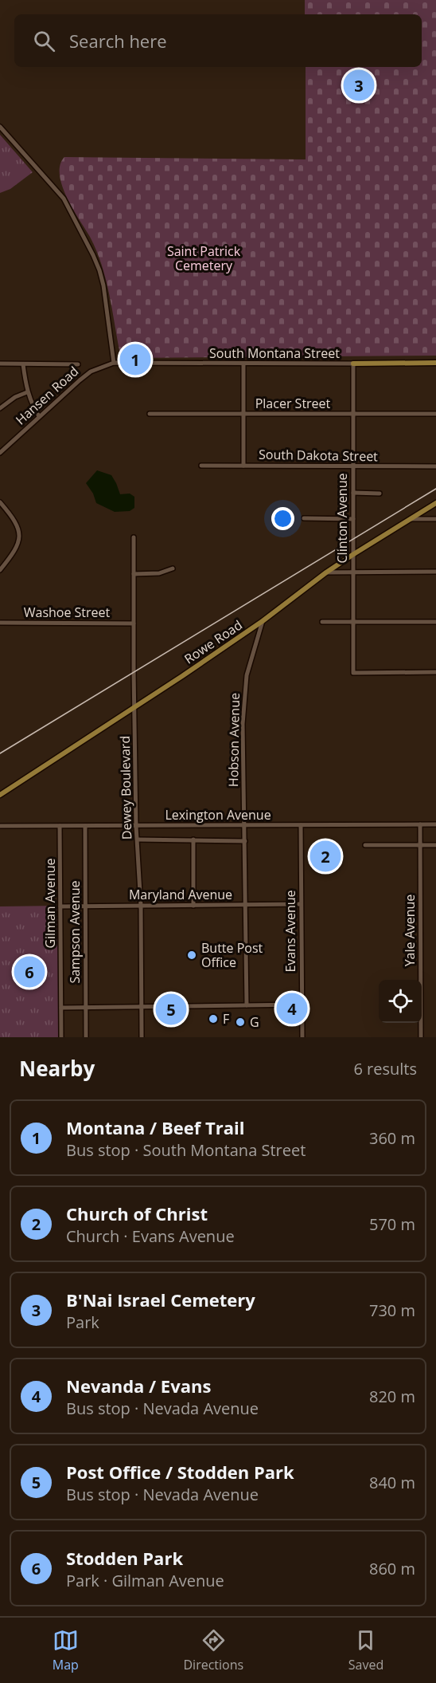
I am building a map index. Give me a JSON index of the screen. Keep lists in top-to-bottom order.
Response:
{
  "streets": {
    "main road": ["South Montana Street", "Rowe Road"],
    "street": [
      "Hansen Road",
      "Placer Street",
      "South Dakota Street",
      "Clinton Avenue",
      "Washoe Street",
      "Hobson Avenue",
      "Dewey Boulevard",
      "Lexington Avenue",
      "Maryland Avenue",
      "Gilman Avenue",
      "Yale Avenue",
      "Evans Avenue",
      "Sampson Avenue"
    ]
  },
  "crossings": [
    ["South Montana Street", "Hansen Road"],
    ["South Montana Street", "Clinton Avenue"],
    ["Placer Street", "Clinton Avenue"],
    ["South Dakota Street", "Clinton Avenue"],
    ["Clinton Avenue", "Rowe Road"],
    ["Washoe Street", "Dewey Boulevard"],
    ["Rowe Road", "Hobson Avenue"],
    ["Rowe Road", "Dewey Boulevard"],
    ["Hobson Avenue", "Lexington Avenue"],
    ["Hobson Avenue", "Maryland Avenue"],
    ["Dewey Boulevard", "Lexington Avenue"],
    ["Dewey Boulevard", "Maryland Avenue"],
    ["Lexington Avenue", "Gilman Avenue"],
    ["Lexington Avenue", "Yale Avenue"],
    ["Lexington Avenue", "Evans Avenue"],
    ["Lexington Avenue", "Sampson Avenue"],
    ["Maryland Avenue", "Gilman Avenue"],
    ["Maryland Avenue", "Evans Avenue"],
    ["Maryland Avenue", "Sampson Avenue"]
  ],
  "parks": ["Saint Patrick Cemetery"],
  "places": ["Butte Post Office", "F", "G"],
  "page": {
    "search": "Search here",
    "pins": [
      "3",
      "1",
      "2",
      "6",
      "4",
      "5"
    ],
    "heading": ["Nearby", "6 results"],
    "list": [
      {
        "mark": "1",
        "name": "Montana / Beef Trail",
        "note": "Bus stop · South Montana Street",
        "value": "360 m"
      },
      {
        "mark": "2",
        "name": "Church of Christ",
        "note": "Church · Evans Avenue",
        "value": "570 m"
      },
      {
        "mark": "3",
        "name": "B'Nai Israel Cemetery",
        "note": "Park",
        "value": "730 m"
      },
      {
        "mark": "4",
        "name": "Nevanda / Evans",
        "note": "Bus stop · Nevada Avenue",
        "value": "820 m"
      },
      {
        "mark": "5",
        "name": "Post Office / Stodden Park",
        "note": "Bus stop · Nevada Avenue",
        "value": "840 m"
      },
      {
        "mark": "6",
        "name": "Stodden Park",
        "note": "Park · Gilman Avenue",
        "value": "860 m"
      }
    ],
    "nav": ["Map", "Directions", "Saved"]
  }
}
